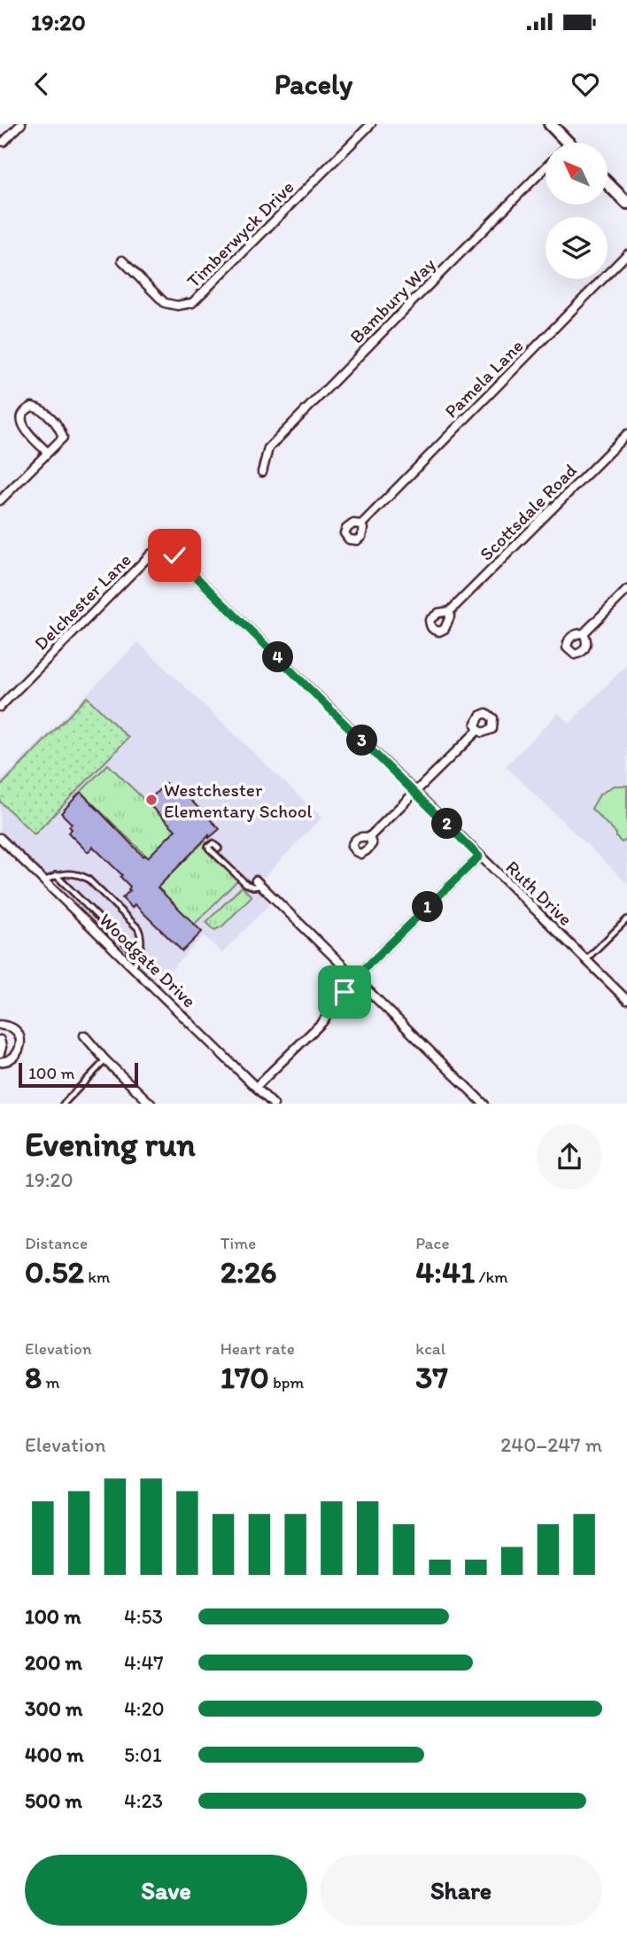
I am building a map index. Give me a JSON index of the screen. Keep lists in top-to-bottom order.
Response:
{
  "streets": {
    "street": [
      "Timberwyck Drive",
      "Bambury Way",
      "Pamela Lane",
      "Scottsdale Road",
      "Delchester Lane",
      "Ruth Drive",
      "Woodgate Drive"
    ]
  },
  "crossings": [
    ["Delchester Lane", "Ruth Drive"]
  ],
  "places": ["Westchester Elementary School"],
  "scale_bar": "100 m",
  "north": "top left",
  "page": {
    "status": "19:20",
    "header": "Pacely",
    "pins": [
      "4",
      "3",
      "2",
      "1"
    ],
    "scale": "100 m",
    "heading": ["Evening run", "19:20"],
    "stats": [
      ["Distance", "0.52 km"],
      ["Time", "2:26"],
      ["Pace", "4:41 /km"],
      ["Elevation", "8 m"],
      ["Heart rate", "170 bpm"],
      ["kcal", "37"]
    ],
    "chart": ["Elevation", "240–247 m"],
    "list": [
      {
        "name": "100 m",
        "note": "4:53"
      },
      {
        "name": "200 m",
        "note": "4:47"
      },
      {
        "name": "300 m",
        "note": "4:20"
      },
      {
        "name": "400 m",
        "note": "5:01"
      },
      {
        "name": "500 m",
        "note": "4:23"
      }
    ],
    "buttons": ["Save", "Share"]
  }
}
